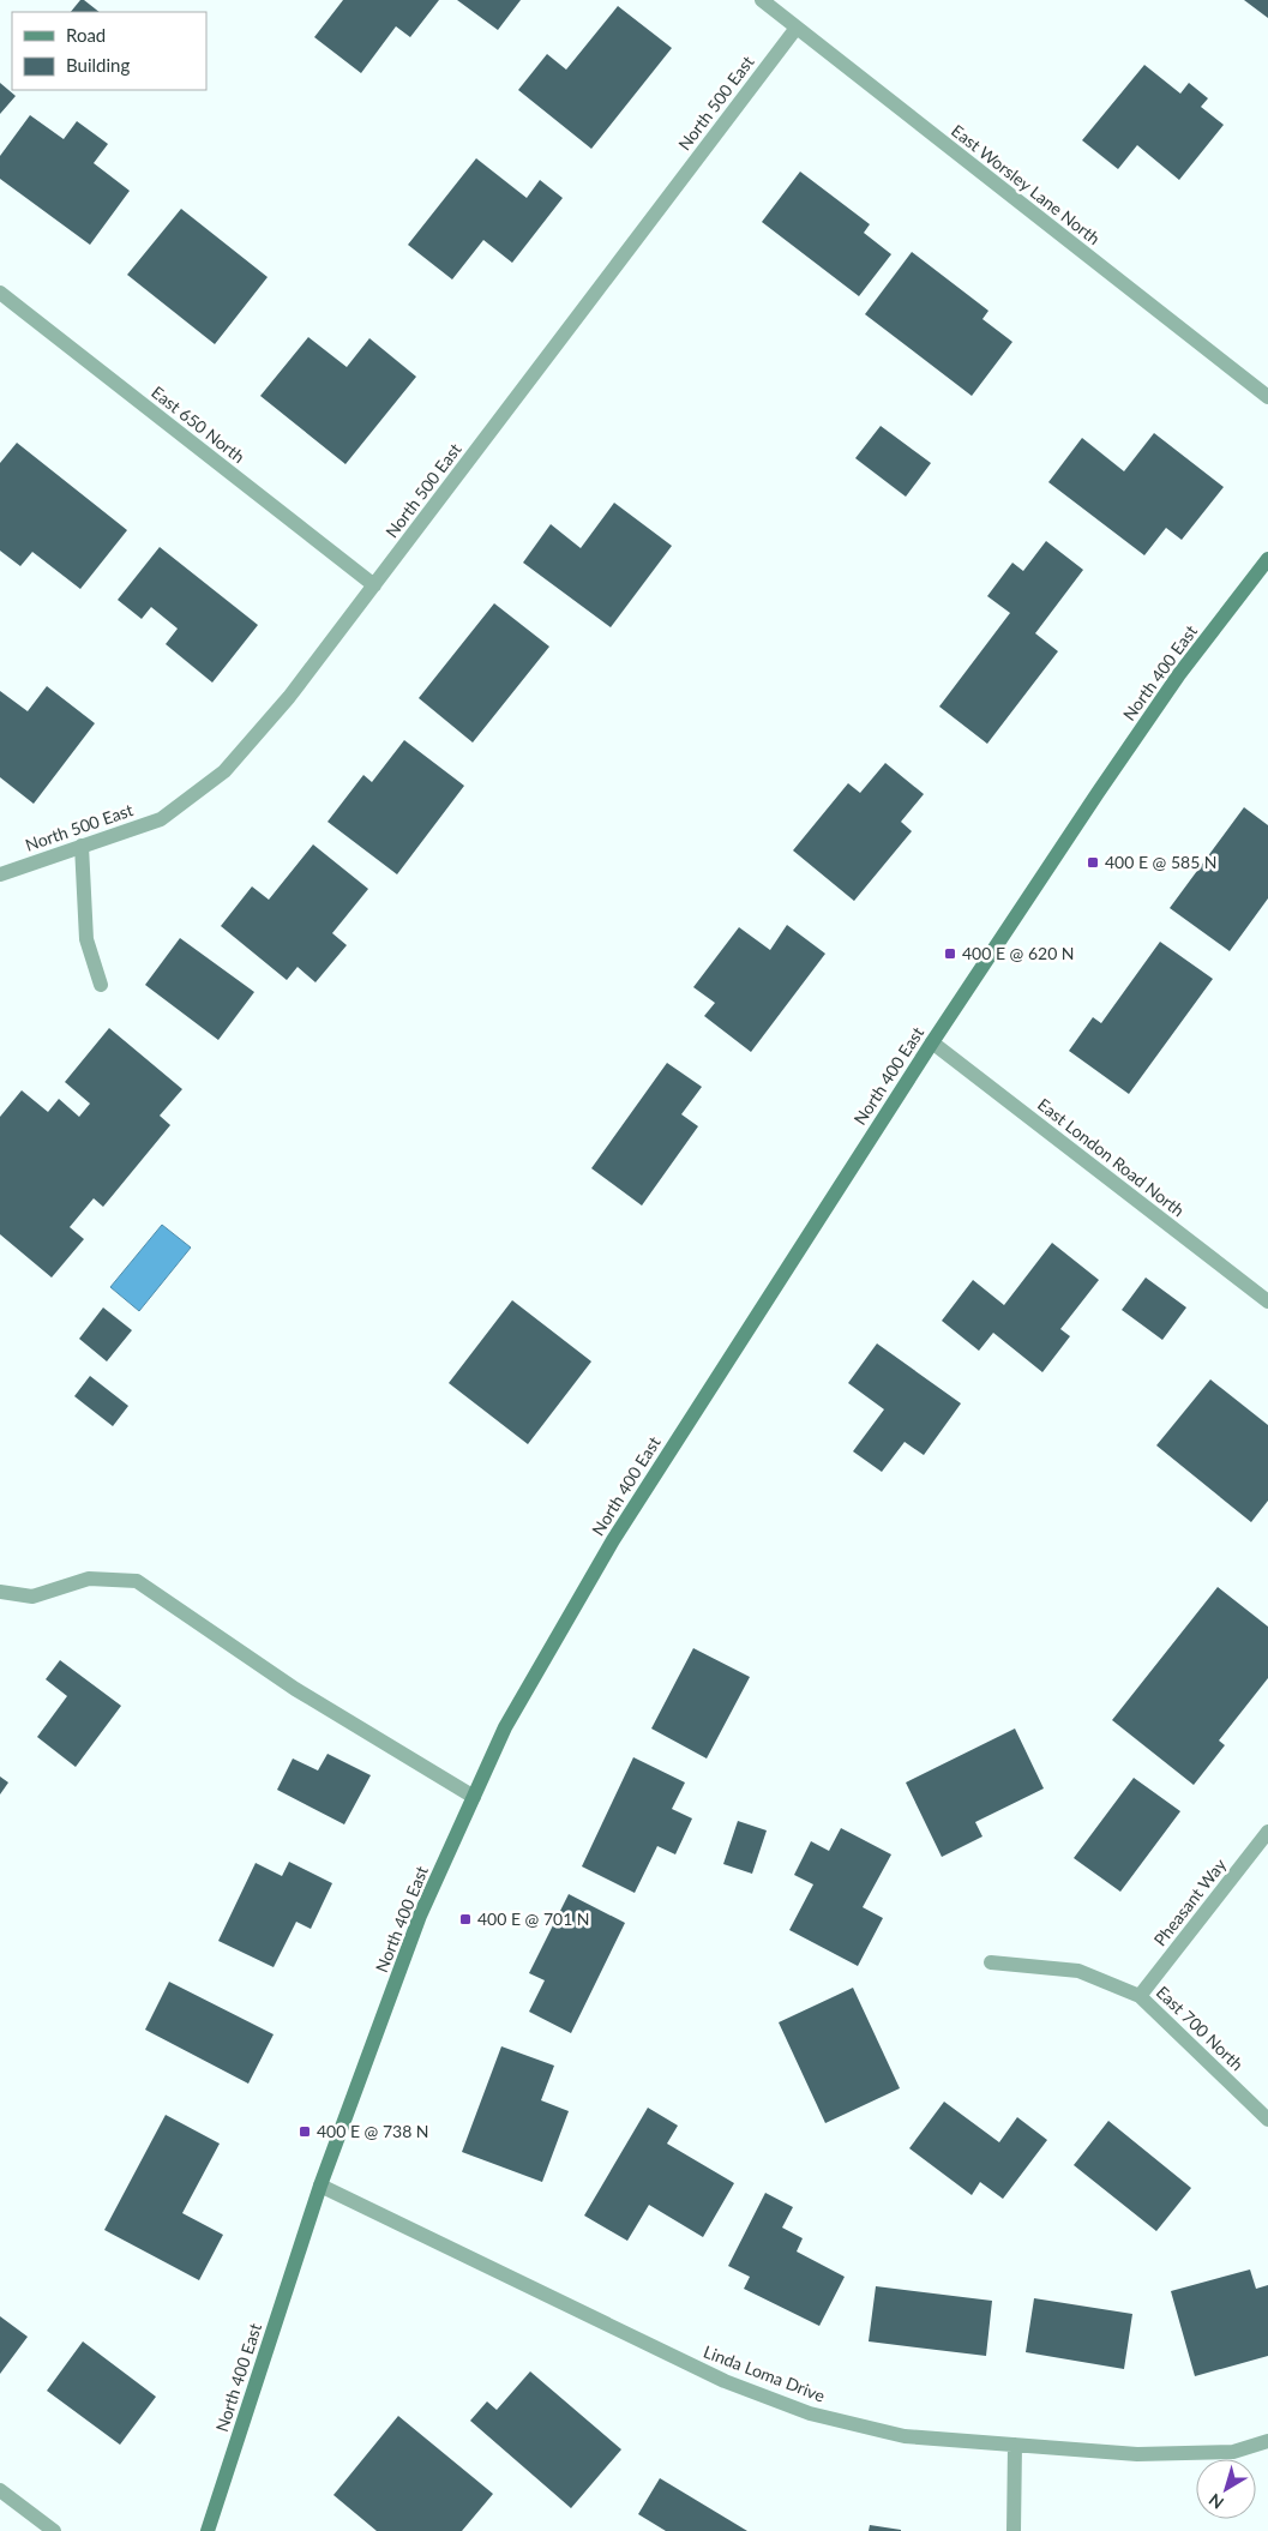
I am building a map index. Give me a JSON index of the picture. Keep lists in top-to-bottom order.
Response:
{
  "streets": {
    "street": [
      "North 500 East",
      "East Worsley Lane North",
      "East 650 North",
      "North 400 East",
      "East London Road North",
      "Pheasant Way",
      "East 700 North",
      "Linda Loma Drive"
    ]
  },
  "crossings": [
    ["North 500 East", "East Worsley Lane North"],
    ["North 500 East", "East 650 North"],
    ["North 400 East", "East London Road North"],
    ["North 400 East", "Linda Loma Drive"],
    ["Pheasant Way", "East 700 North"]
  ],
  "places": {
    "transit": [
      "400 E @ 585 N",
      "400 E @ 620 N",
      "400 E @ 701 N",
      "400 E @ 738 N"
    ]
  },
  "legend": ["Road", "Building"],
  "north": "bottom left"
}
